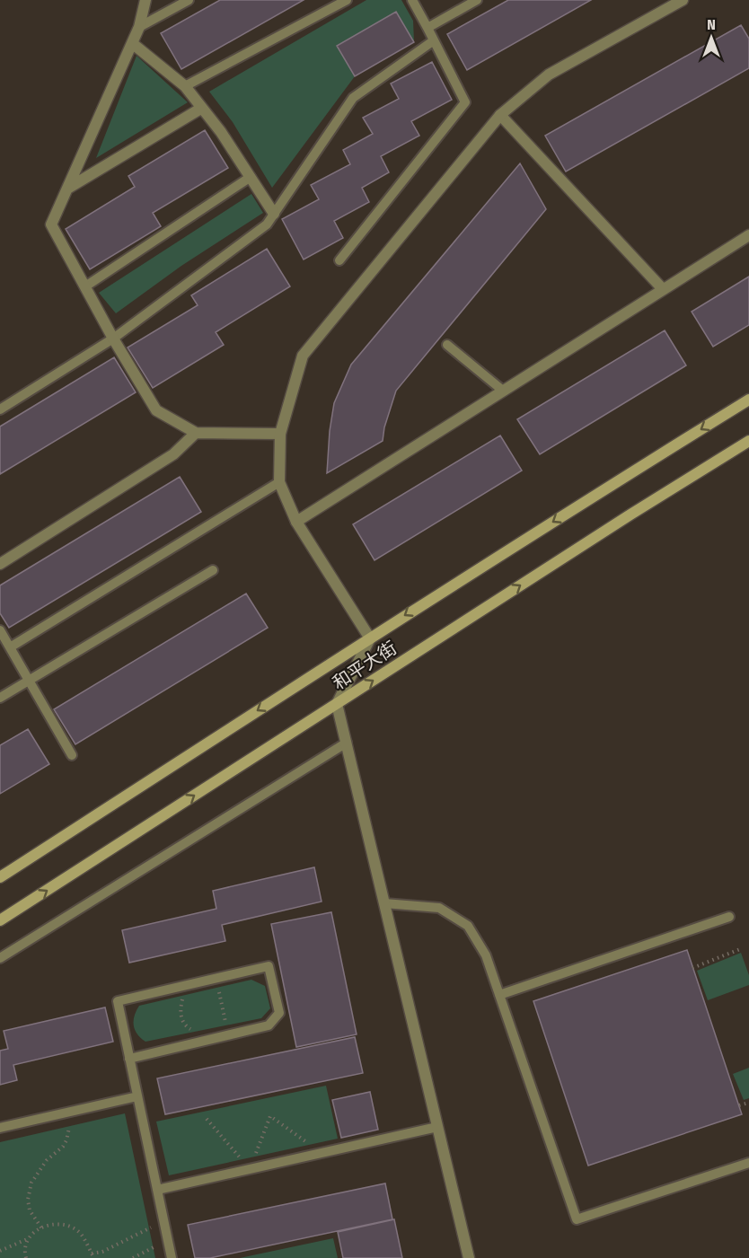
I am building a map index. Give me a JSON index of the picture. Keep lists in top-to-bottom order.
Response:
{
  "streets": {
    "main road": ["和平大街"]
  },
  "north": "top"
}
